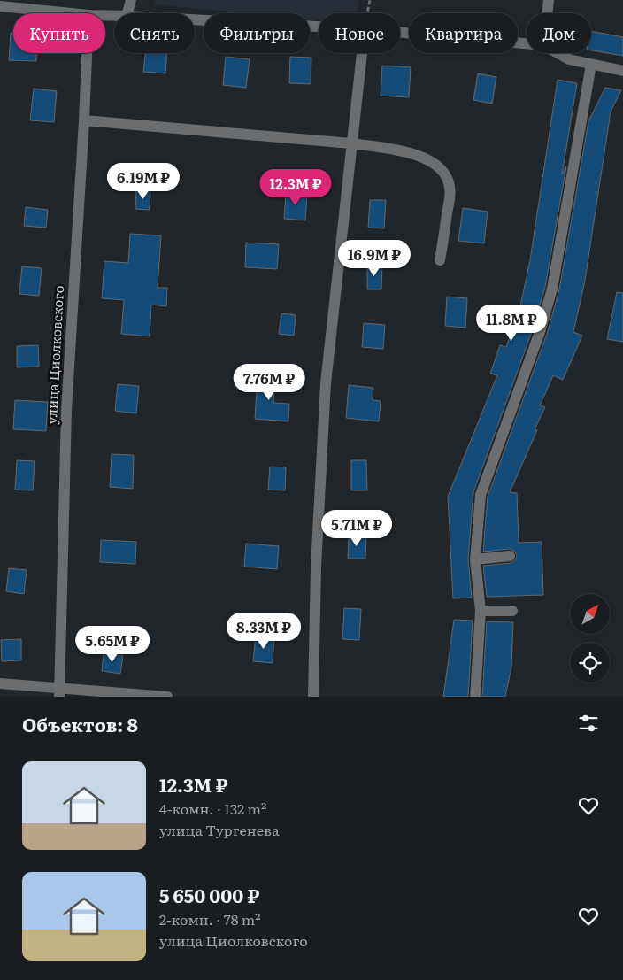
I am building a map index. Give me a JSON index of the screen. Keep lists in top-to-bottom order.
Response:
{
  "streets": {
    "street": ["улица Циолковского"]
  },
  "north": "top right",
  "page": {
    "chip": [
      "Купить",
      "Снять",
      "Фильтры",
      "Новое",
      "Квартира",
      "Дом"
    ],
    "price": [
      "6.19M ₽",
      "12.3M ₽",
      "16.9M ₽",
      "11.8M ₽",
      "7.76M ₽",
      "5.71M ₽",
      "8.33M ₽",
      "5.65M ₽"
    ],
    "heading": "Объектов: 8",
    "list": [
      {
        "name": "12.3M ₽",
        "note": "4-комн. · 132 m² · улица Тургенева"
      },
      {
        "name": "5 650 000 ₽",
        "note": "2-комн. · 78 m² · улица Циолковского"
      }
    ]
  }
}
